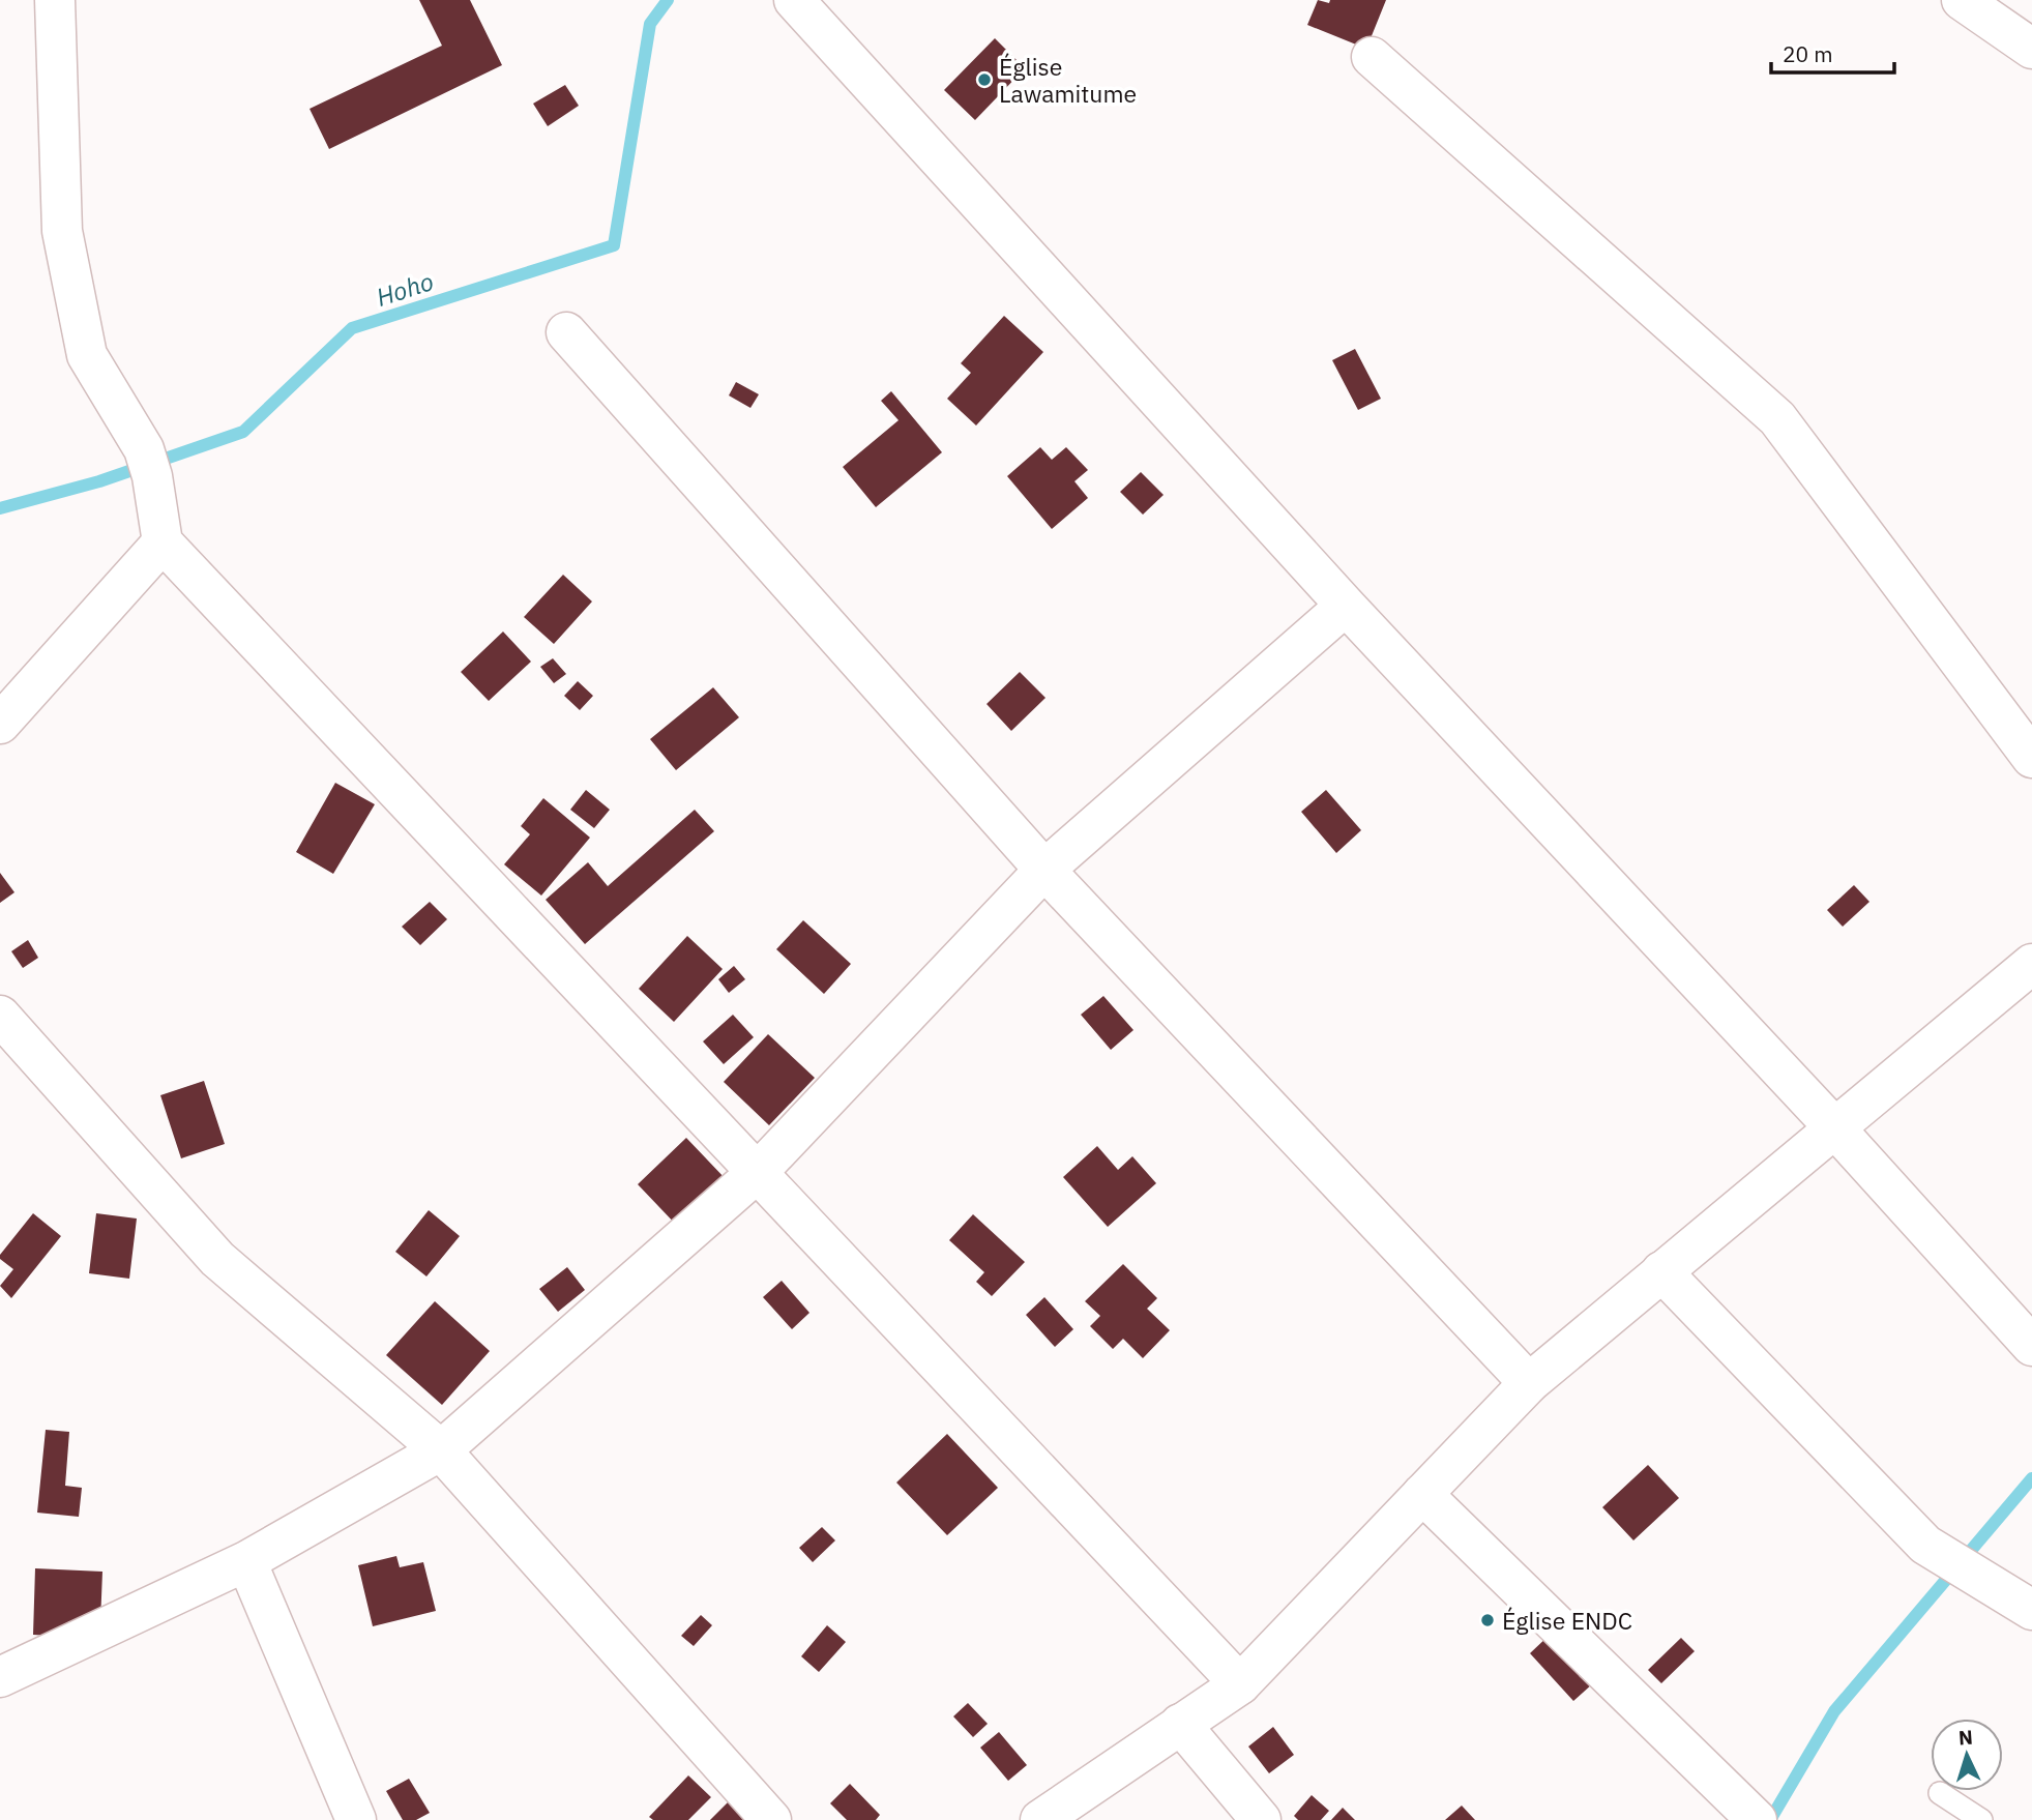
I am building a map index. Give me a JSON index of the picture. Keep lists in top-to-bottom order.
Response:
{
  "water": ["Hoho"],
  "places": ["Église Lawamitume", "Église ENDC"],
  "scale_bar": "20 m",
  "north": "top"
}
